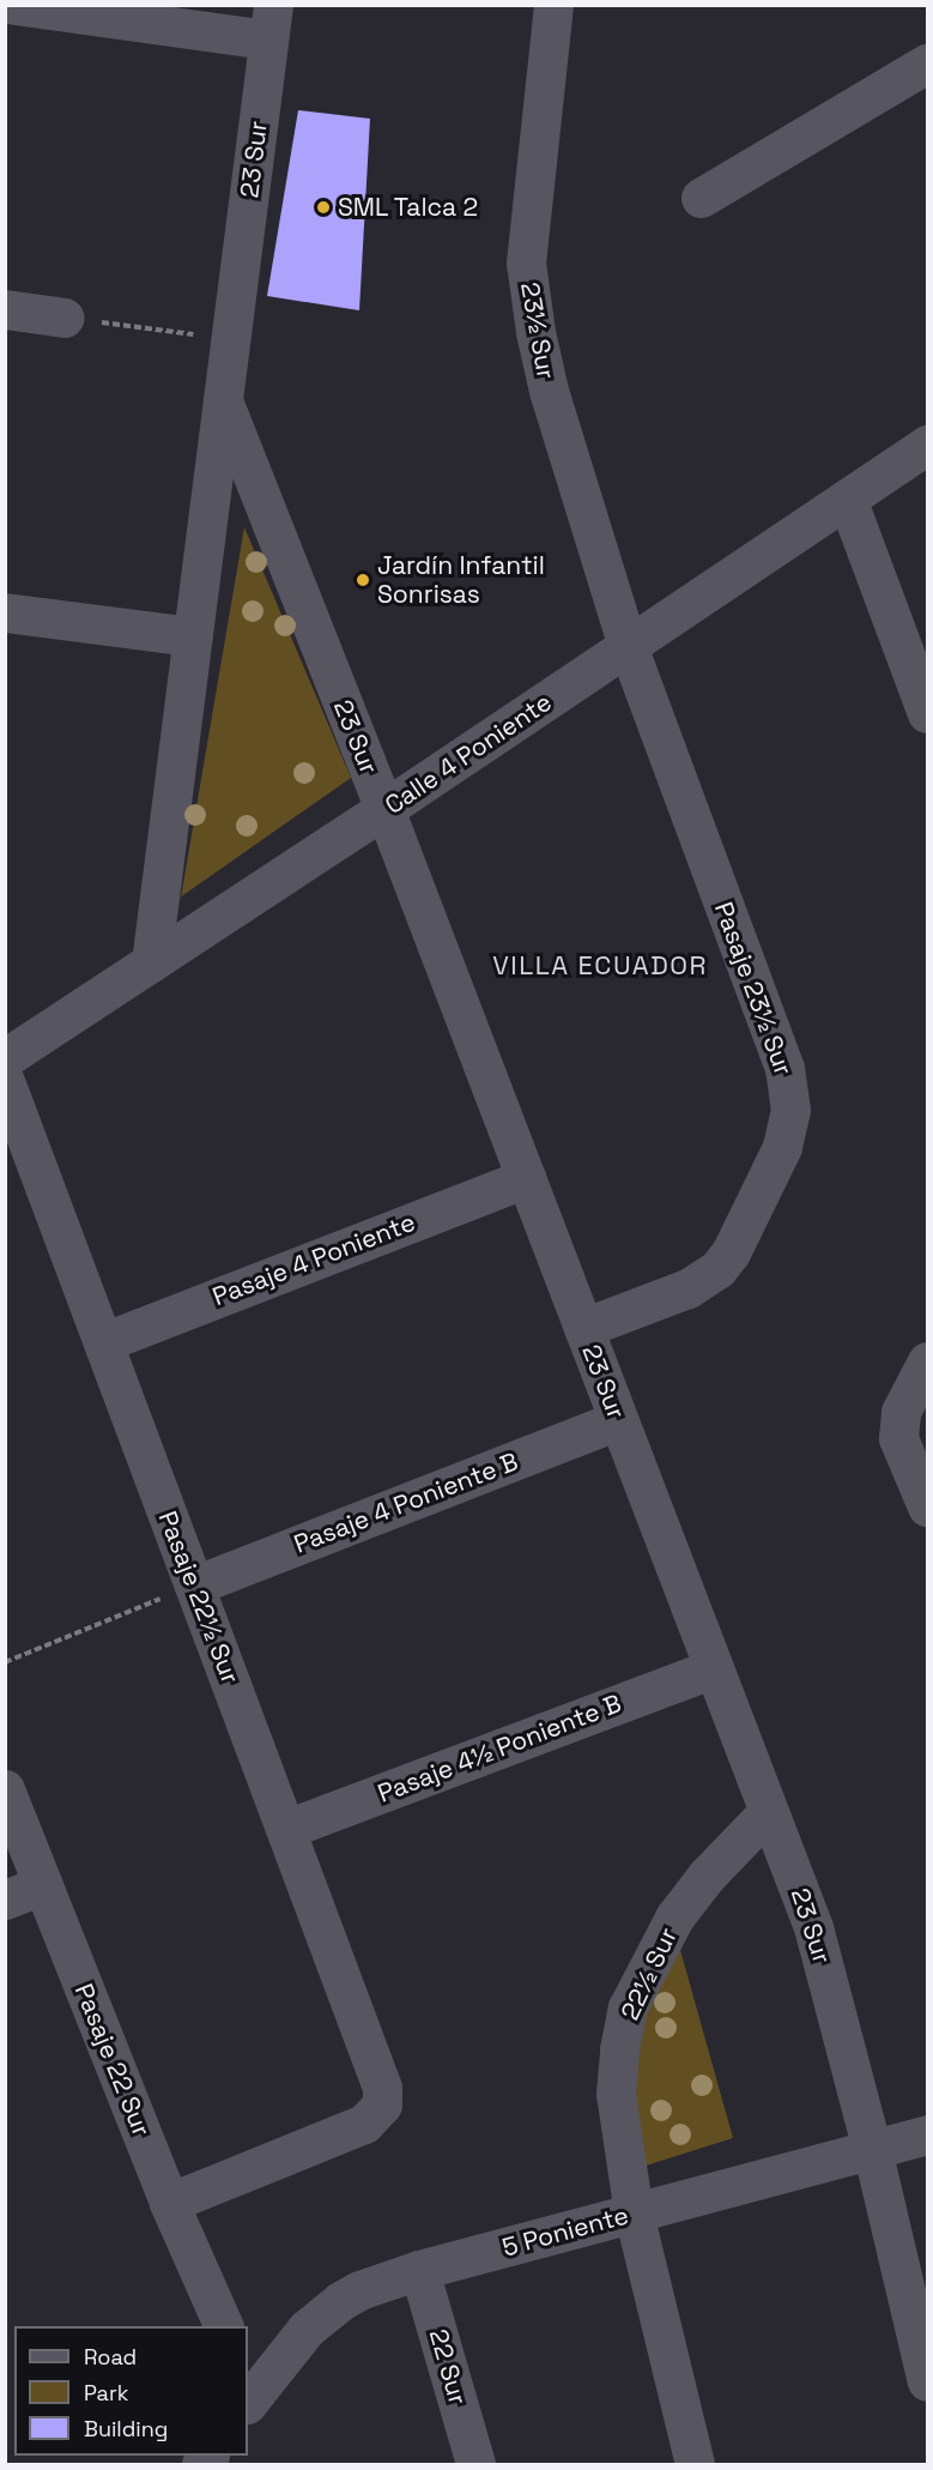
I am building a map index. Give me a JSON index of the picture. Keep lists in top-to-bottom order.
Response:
{
  "streets": {
    "street": [
      "23 Sur",
      "23½ Sur",
      "Calle 4 Poniente",
      "Pasaje 23½ Sur",
      "Pasaje 4 Poniente",
      "Pasaje 4 Poniente B",
      "Pasaje 22½ Sur",
      "Pasaje 4½ Poniente B",
      "22½ Sur",
      "Pasaje 22 Sur",
      "5 Poniente",
      "22 Sur"
    ]
  },
  "crossings": [
    ["23 Sur", "Calle 4 Poniente"],
    ["23 Sur", "Pasaje 23½ Sur"],
    ["23 Sur", "Pasaje 4 Poniente"],
    ["23 Sur", "Pasaje 4 Poniente B"],
    ["23 Sur", "Pasaje 4½ Poniente B"],
    ["23 Sur", "22½ Sur"],
    ["23 Sur", "5 Poniente"],
    ["23½ Sur", "Calle 4 Poniente"],
    ["23½ Sur", "Pasaje 23½ Sur"],
    ["Calle 4 Poniente", "Pasaje 23½ Sur"],
    ["Pasaje 4 Poniente", "Pasaje 22½ Sur"],
    ["Pasaje 4 Poniente B", "Pasaje 22½ Sur"],
    ["Pasaje 22½ Sur", "Pasaje 4½ Poniente B"],
    ["Pasaje 22½ Sur", "Pasaje 22 Sur"],
    ["22½ Sur", "5 Poniente"],
    ["5 Poniente", "22 Sur"]
  ],
  "districts": ["VILLA ECUADOR"],
  "places": ["SML Talca 2", "Jardín Infantil Sonrisas"],
  "legend": ["Road", "Park", "Building"]
}
